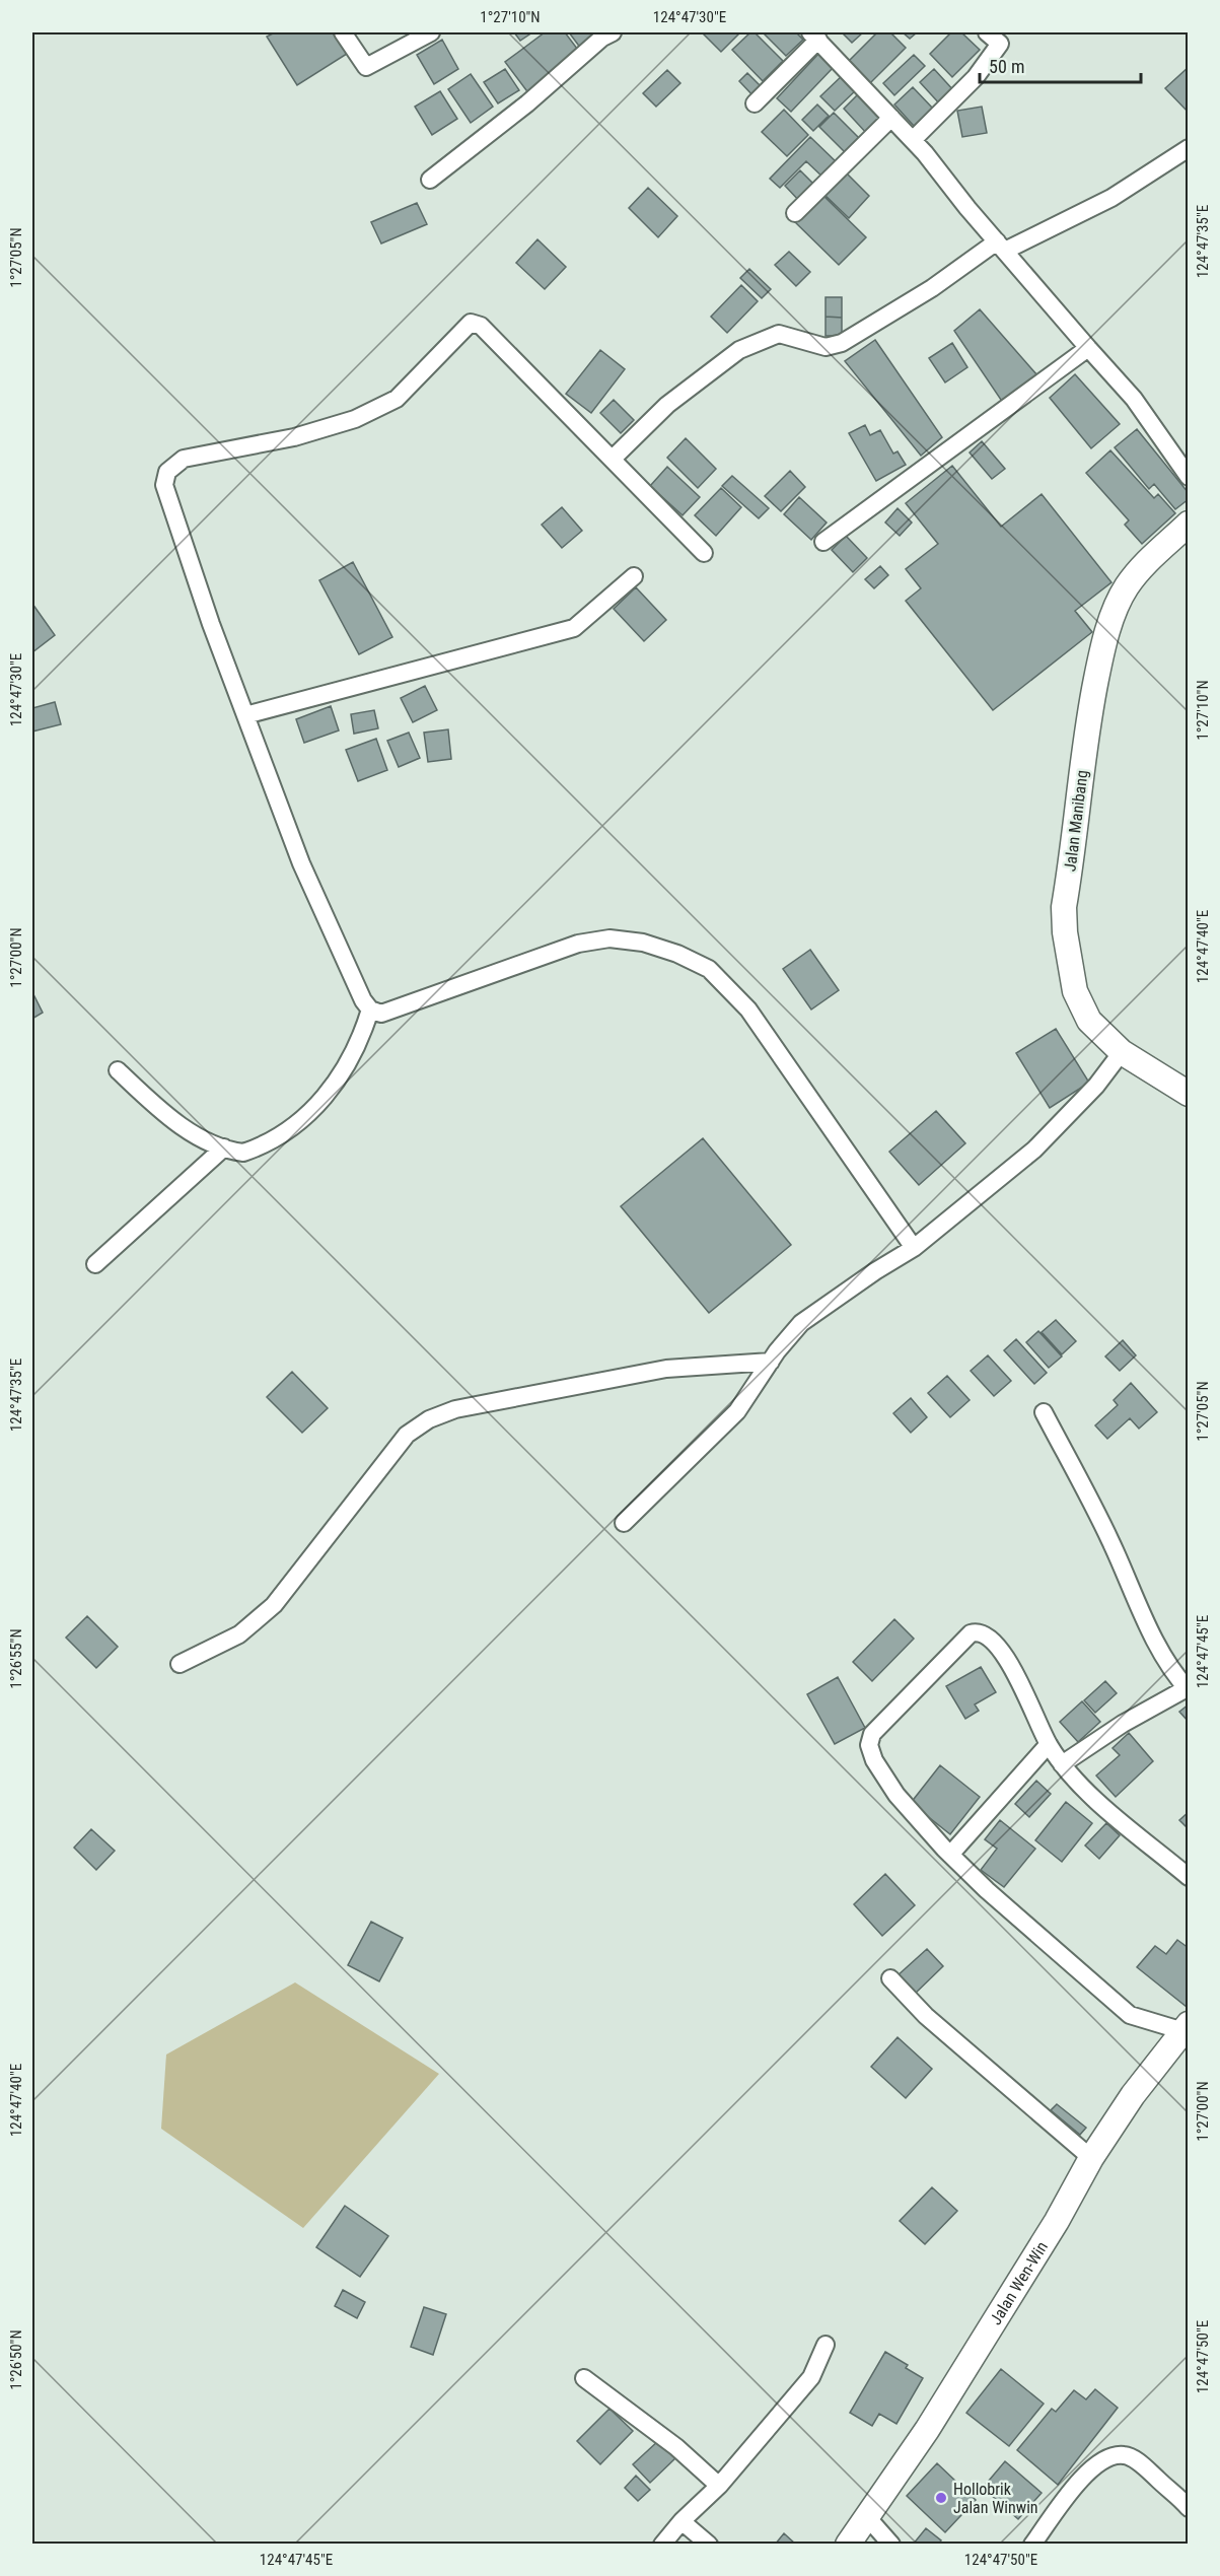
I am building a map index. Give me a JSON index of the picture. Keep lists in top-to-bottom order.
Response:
{
  "streets": {
    "street": ["Jalan Manibang", "Jalan Wen-Win"]
  },
  "places": ["Hollobrik Jalan Winwin"],
  "scale_bar": "50 m",
  "coordinates": [
    "1°27'10\"N",
    "124°47'30\"E",
    "124°47'35\"E",
    "1°27'05\"N",
    "124°47'40\"E",
    "1°27'00\"N",
    "124°47'45\"E",
    "1°26'55\"N",
    "124°47'50\"E",
    "1°26'50\"N"
  ]
}
